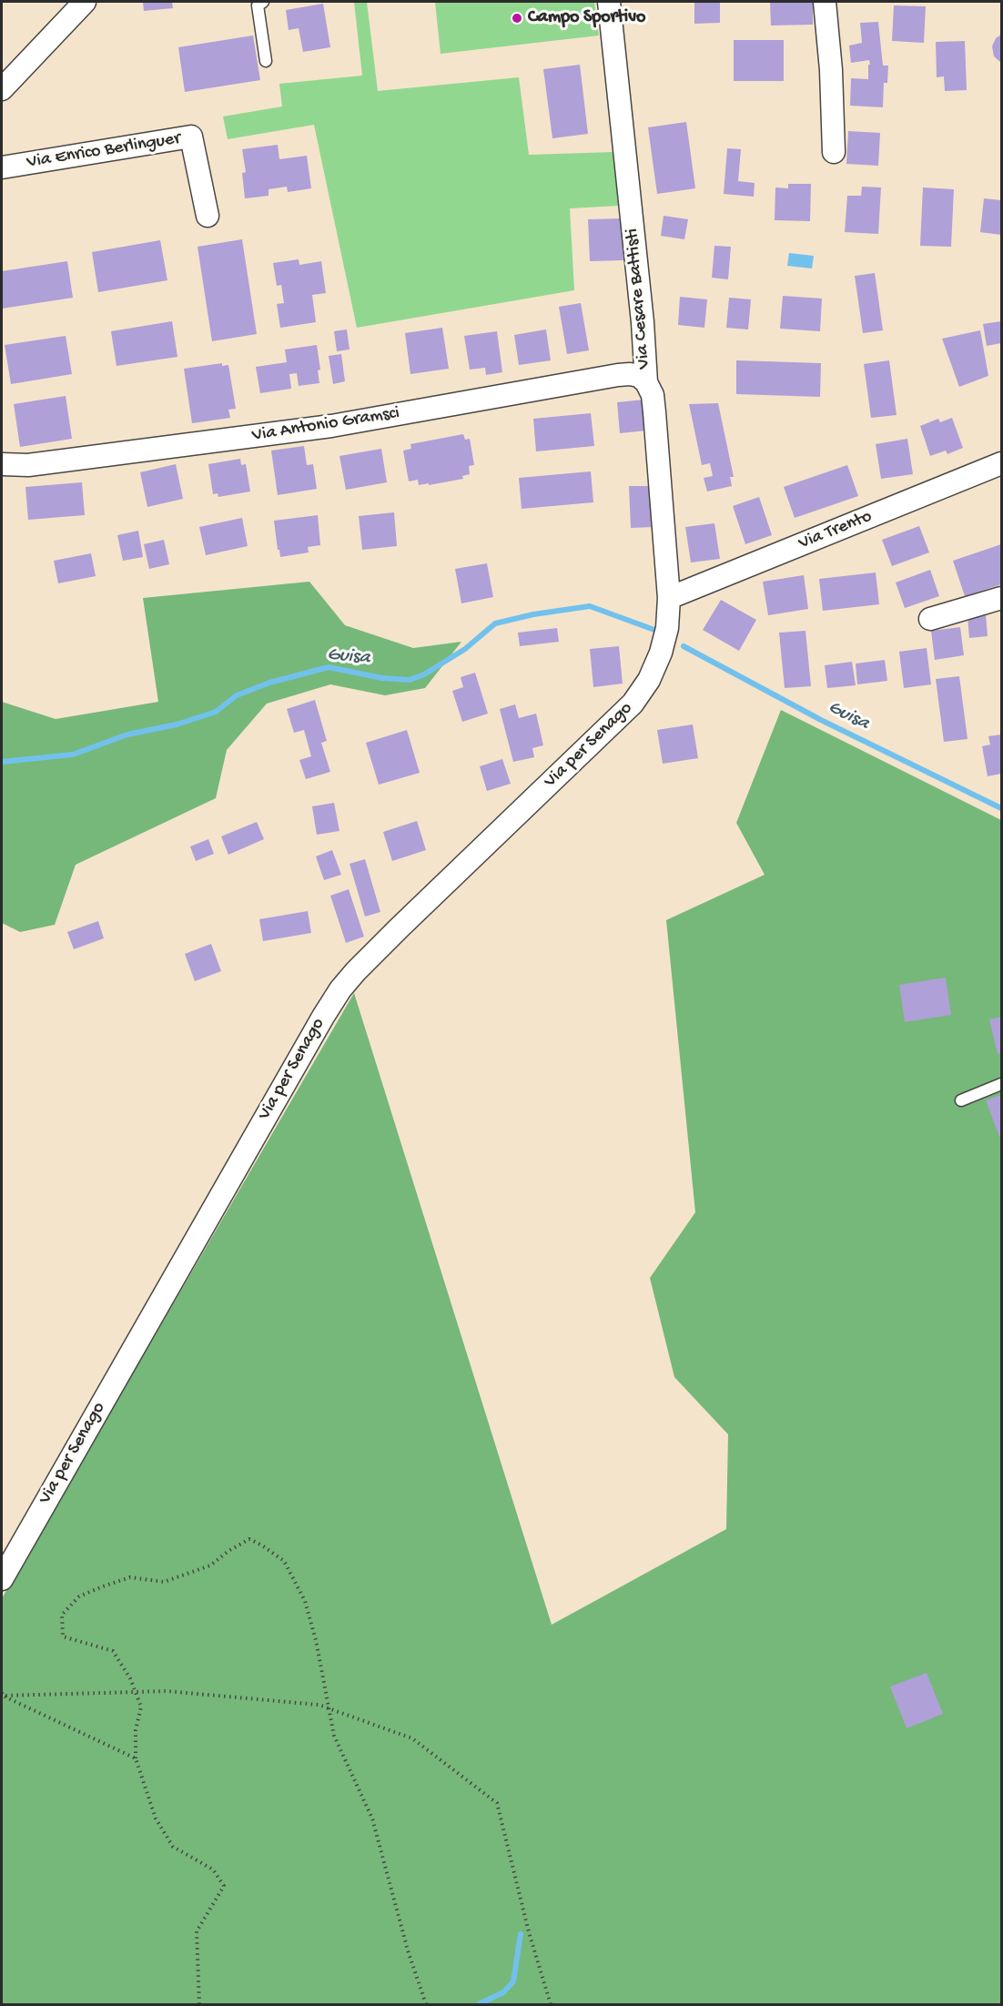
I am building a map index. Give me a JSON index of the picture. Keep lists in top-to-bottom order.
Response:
{
  "streets": {
    "street": [
      "Via Enrico Berlinguer",
      "Via Cesare Battisti",
      "Via Antonio Gramsci",
      "Via Trento",
      "Via per Senago"
    ]
  },
  "crossings": [
    ["Via Cesare Battisti", "Via Antonio Gramsci"],
    ["Via Cesare Battisti", "Via Trento"],
    ["Via Cesare Battisti", "Via per Senago"]
  ],
  "water": ["Guisa"],
  "places": ["Campo Sportivo"]
}
